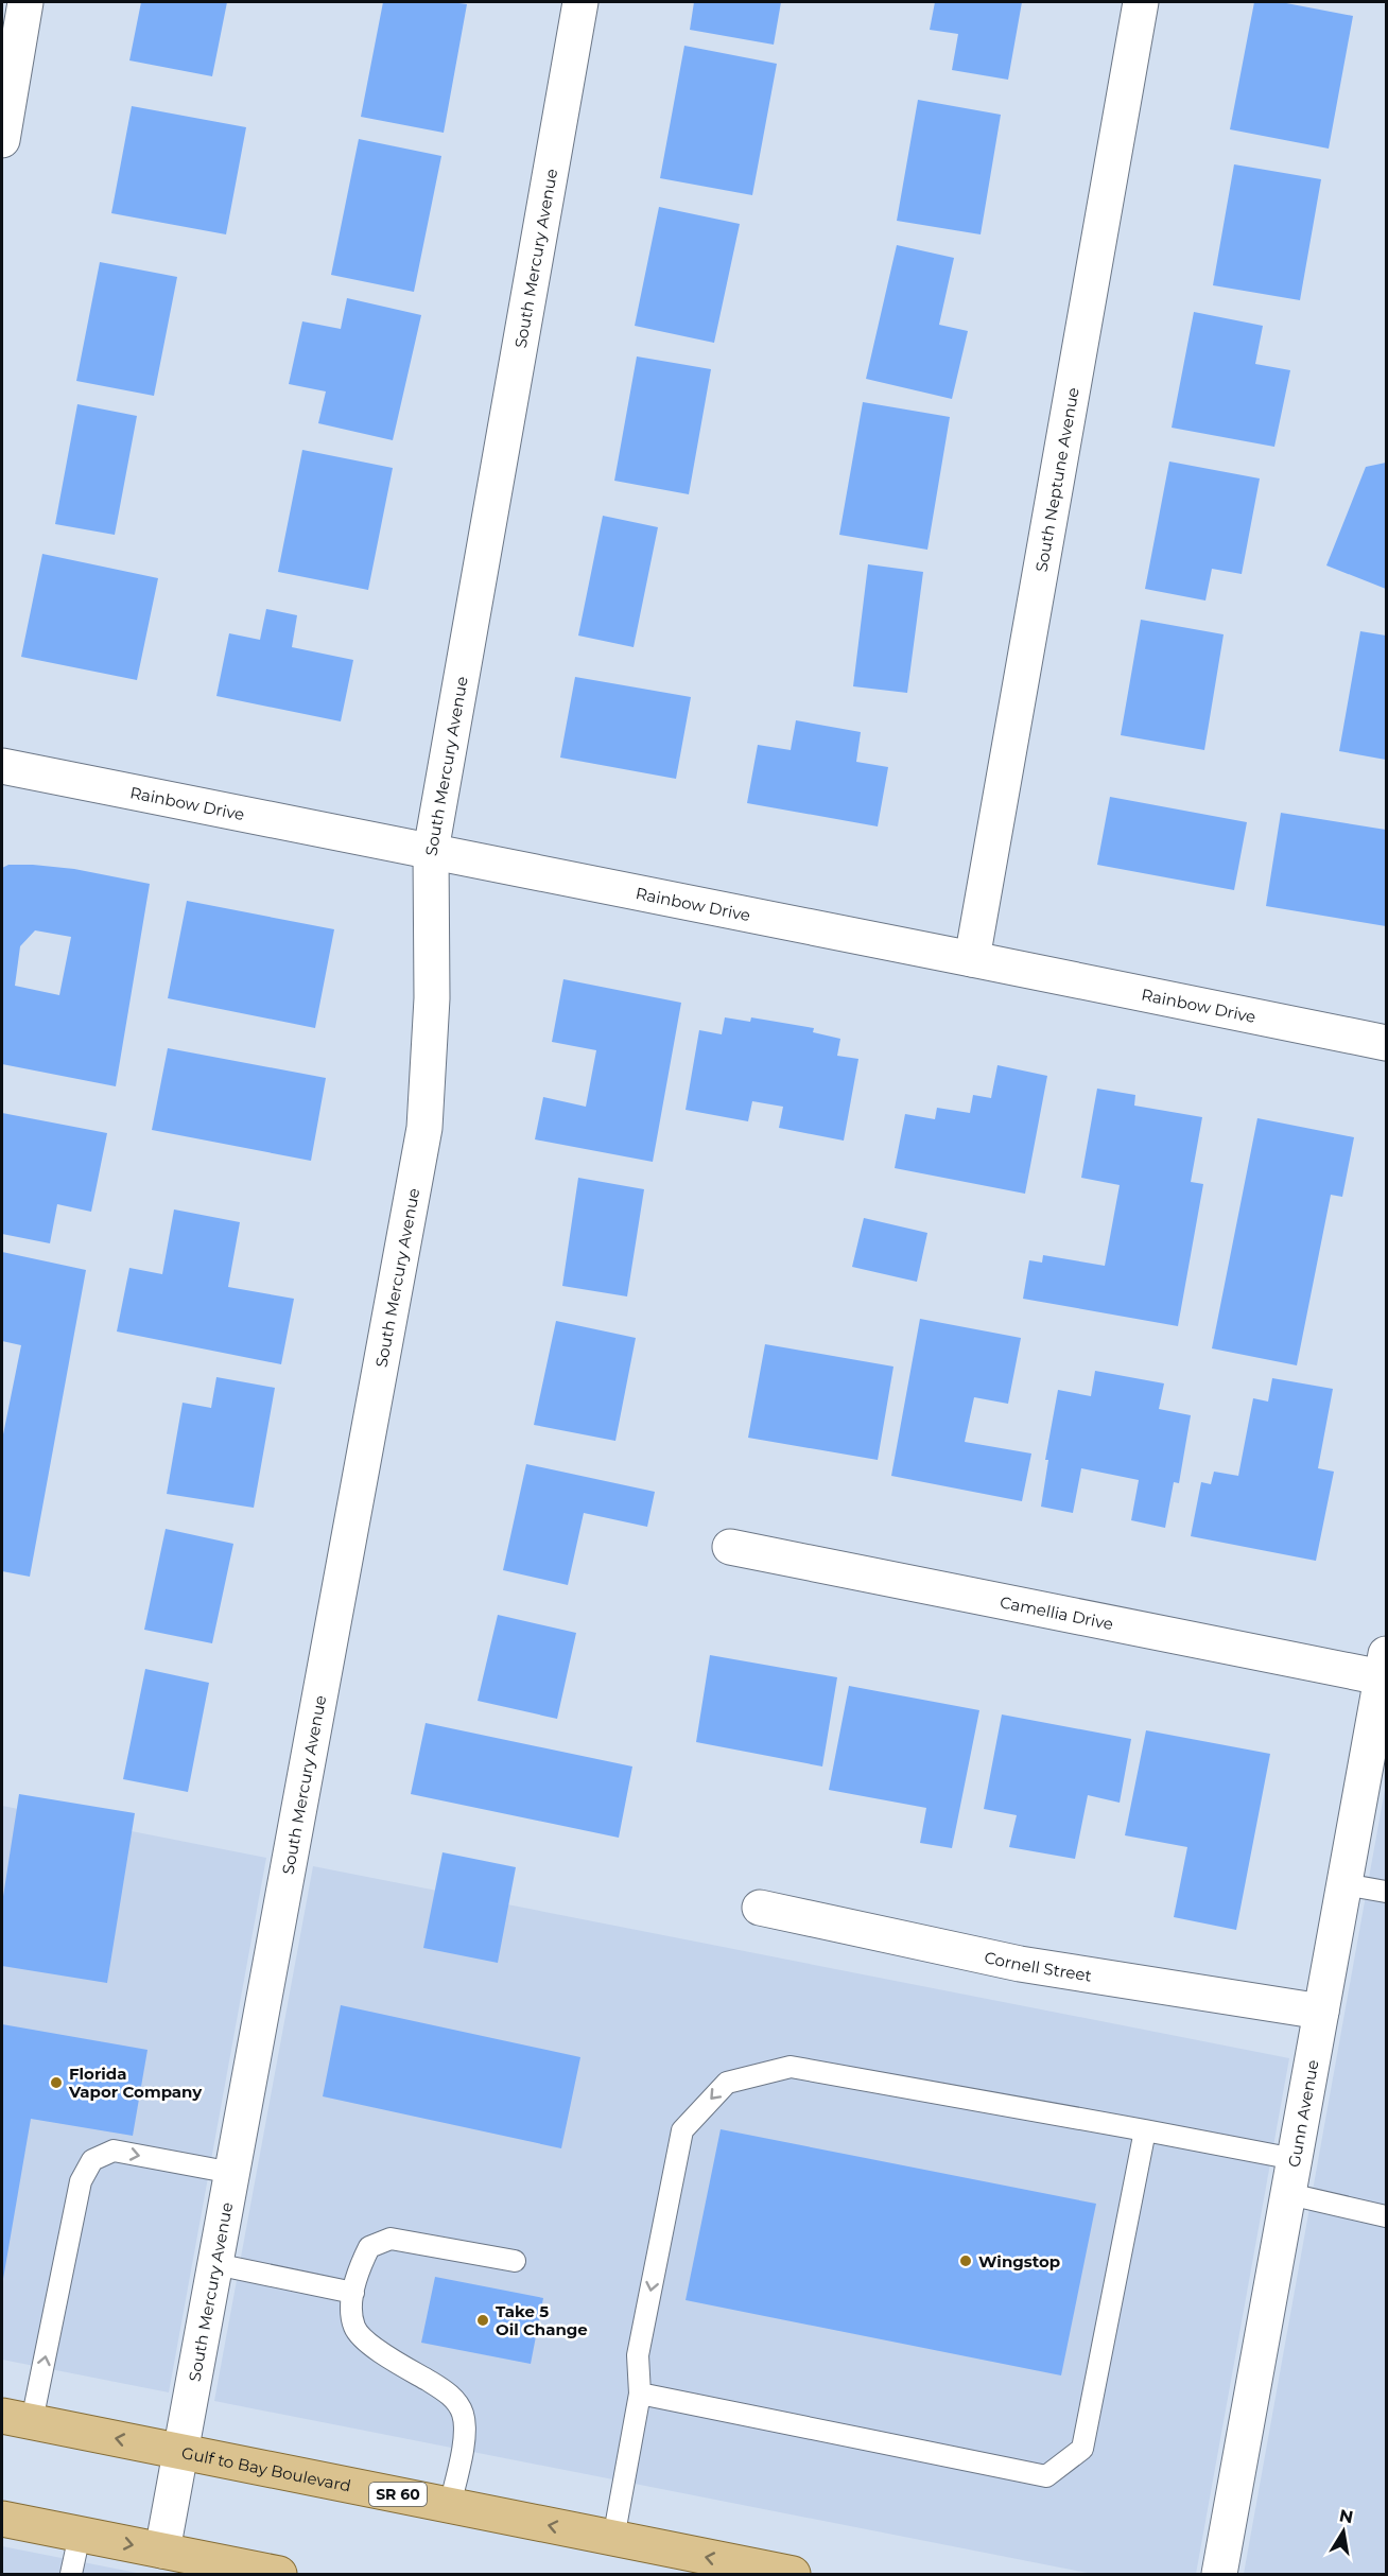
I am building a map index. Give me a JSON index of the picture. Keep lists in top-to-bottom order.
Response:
{
  "streets": {
    "main road": ["Gulf to Bay Boulevard", "SR 60"],
    "street": [
      "South Mercury Avenue",
      "South Neptune Avenue",
      "Rainbow Drive",
      "Camellia Drive",
      "Cornell Street",
      "Gunn Avenue"
    ]
  },
  "crossings": [
    ["South Mercury Avenue", "Rainbow Drive"],
    ["South Mercury Avenue", "Gulf to Bay Boulevard"],
    ["South Neptune Avenue", "Rainbow Drive"],
    ["Camellia Drive", "Gunn Avenue"],
    ["Cornell Street", "Gunn Avenue"]
  ],
  "places": ["Florida Vapor Company", "Wingstop", "Take 5 Oil Change"],
  "north": "top"
}
